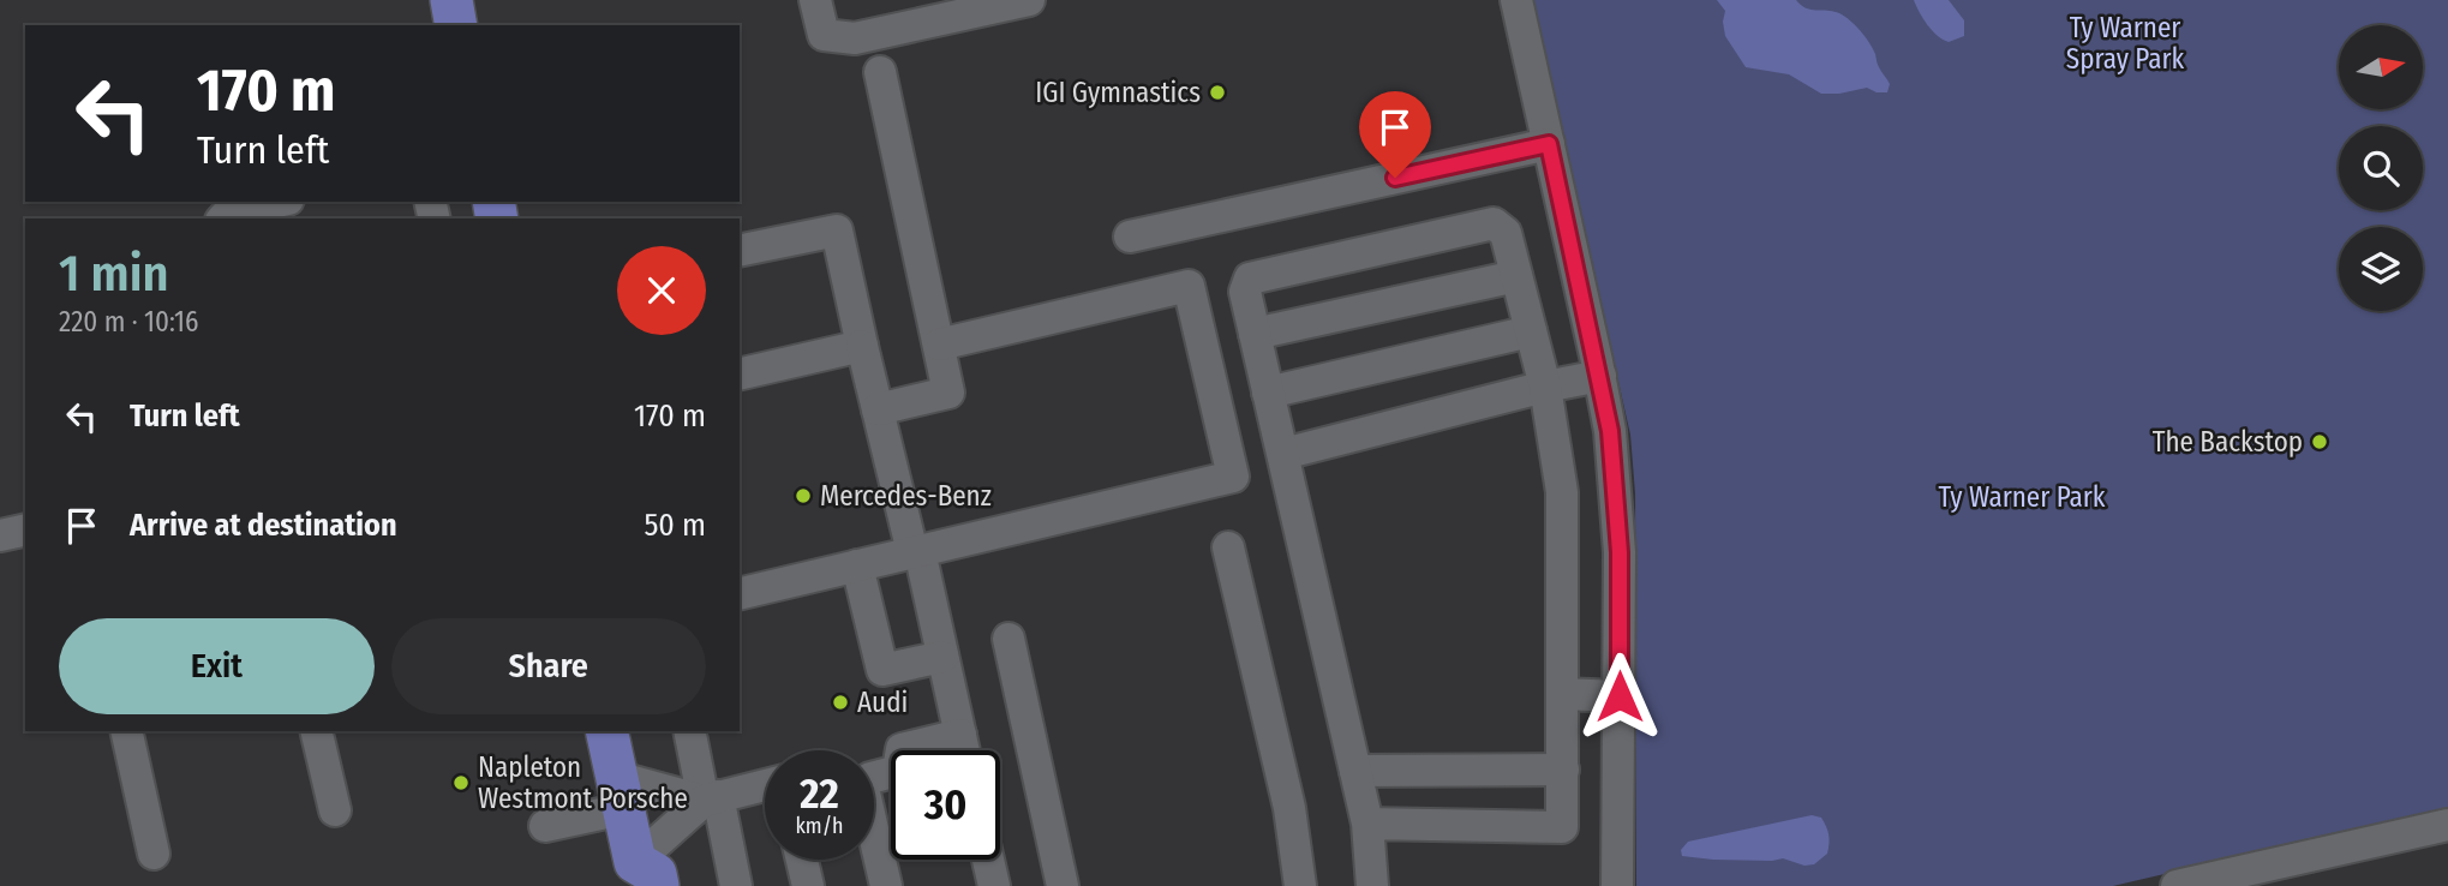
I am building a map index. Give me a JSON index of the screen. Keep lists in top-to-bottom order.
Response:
{
  "parks": ["Ty Warner Spray Park", "Ty Warner Park"],
  "places": [
    "IGI Gymnastics",
    "The Backstop",
    "Mercedes-Benz",
    "Audi",
    "Napleton Westmont Porsche"
  ],
  "north": "right",
  "page": {
    "turn": ["170 m", "Turn left"],
    "heading": ["1 min", "220 m · 10:16"],
    "list": [
      {
        "name": "Turn left",
        "value": "170 m"
      },
      {
        "name": "Arrive at destination",
        "value": "50 m"
      }
    ],
    "buttons": ["Exit", "Share"],
    "speed": "22 km/h",
    "limit": "30"
  }
}
